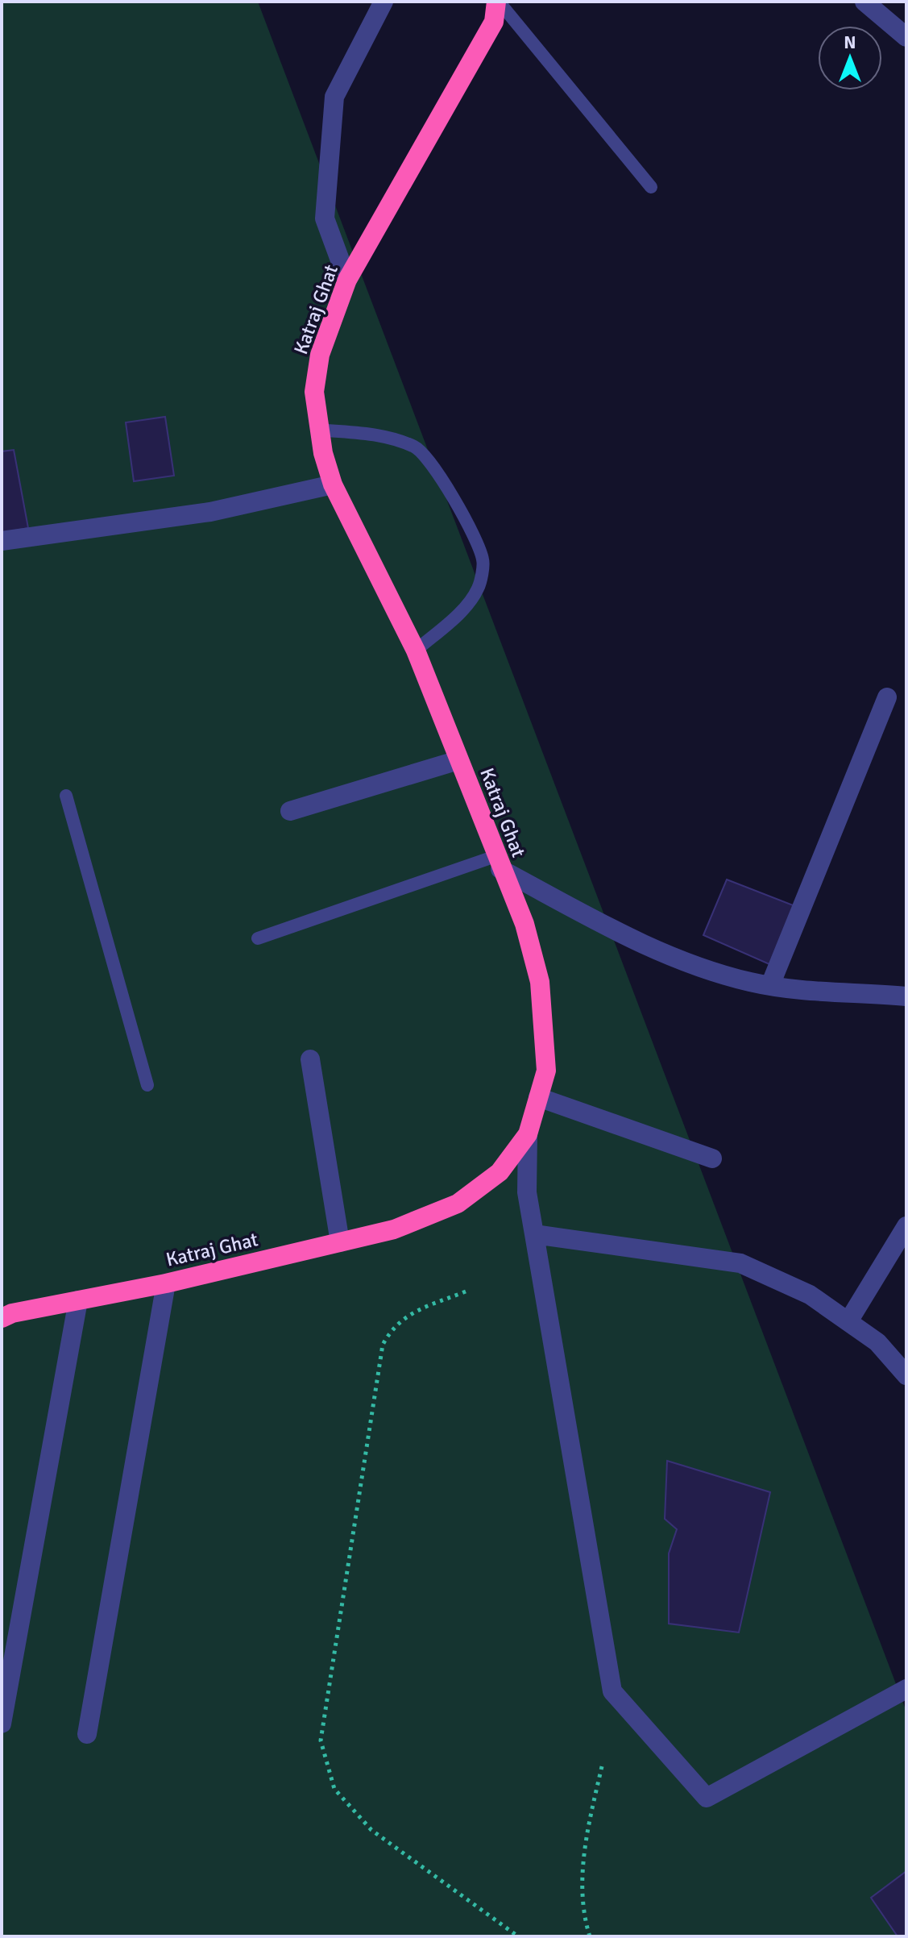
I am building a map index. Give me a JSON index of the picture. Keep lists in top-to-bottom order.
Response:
{
  "streets": {
    "highway": ["Katraj Ghat"]
  },
  "north": "top"
}
